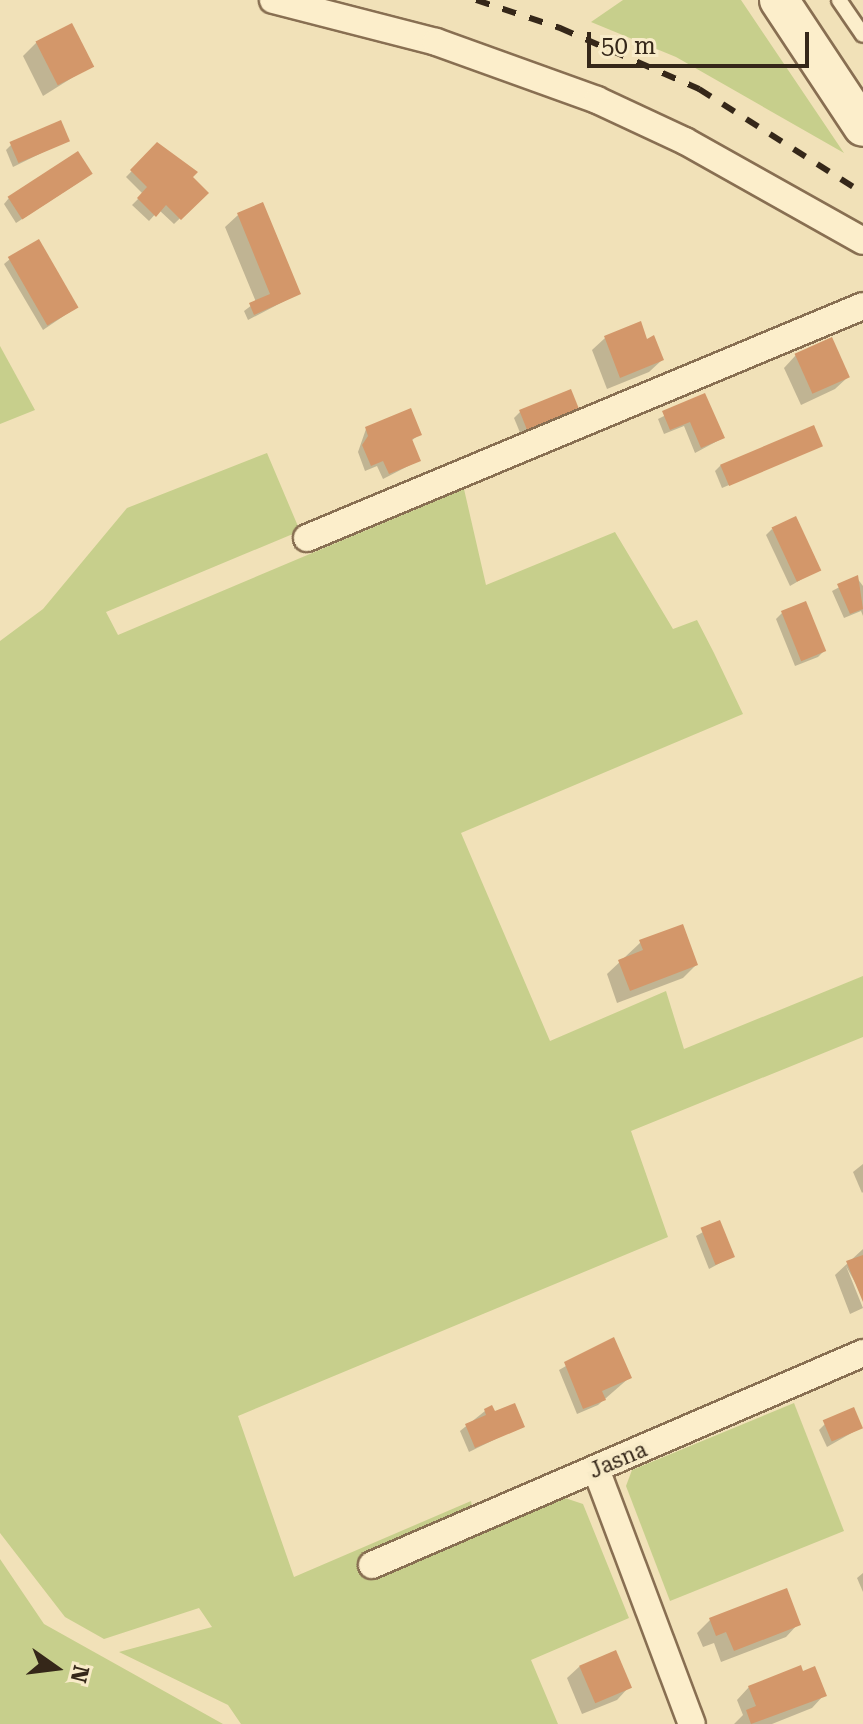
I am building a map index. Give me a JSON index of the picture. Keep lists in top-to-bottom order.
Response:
{
  "streets": {
    "street": ["Jasna"]
  },
  "scale_bar": "50 m",
  "north": "right"
}
